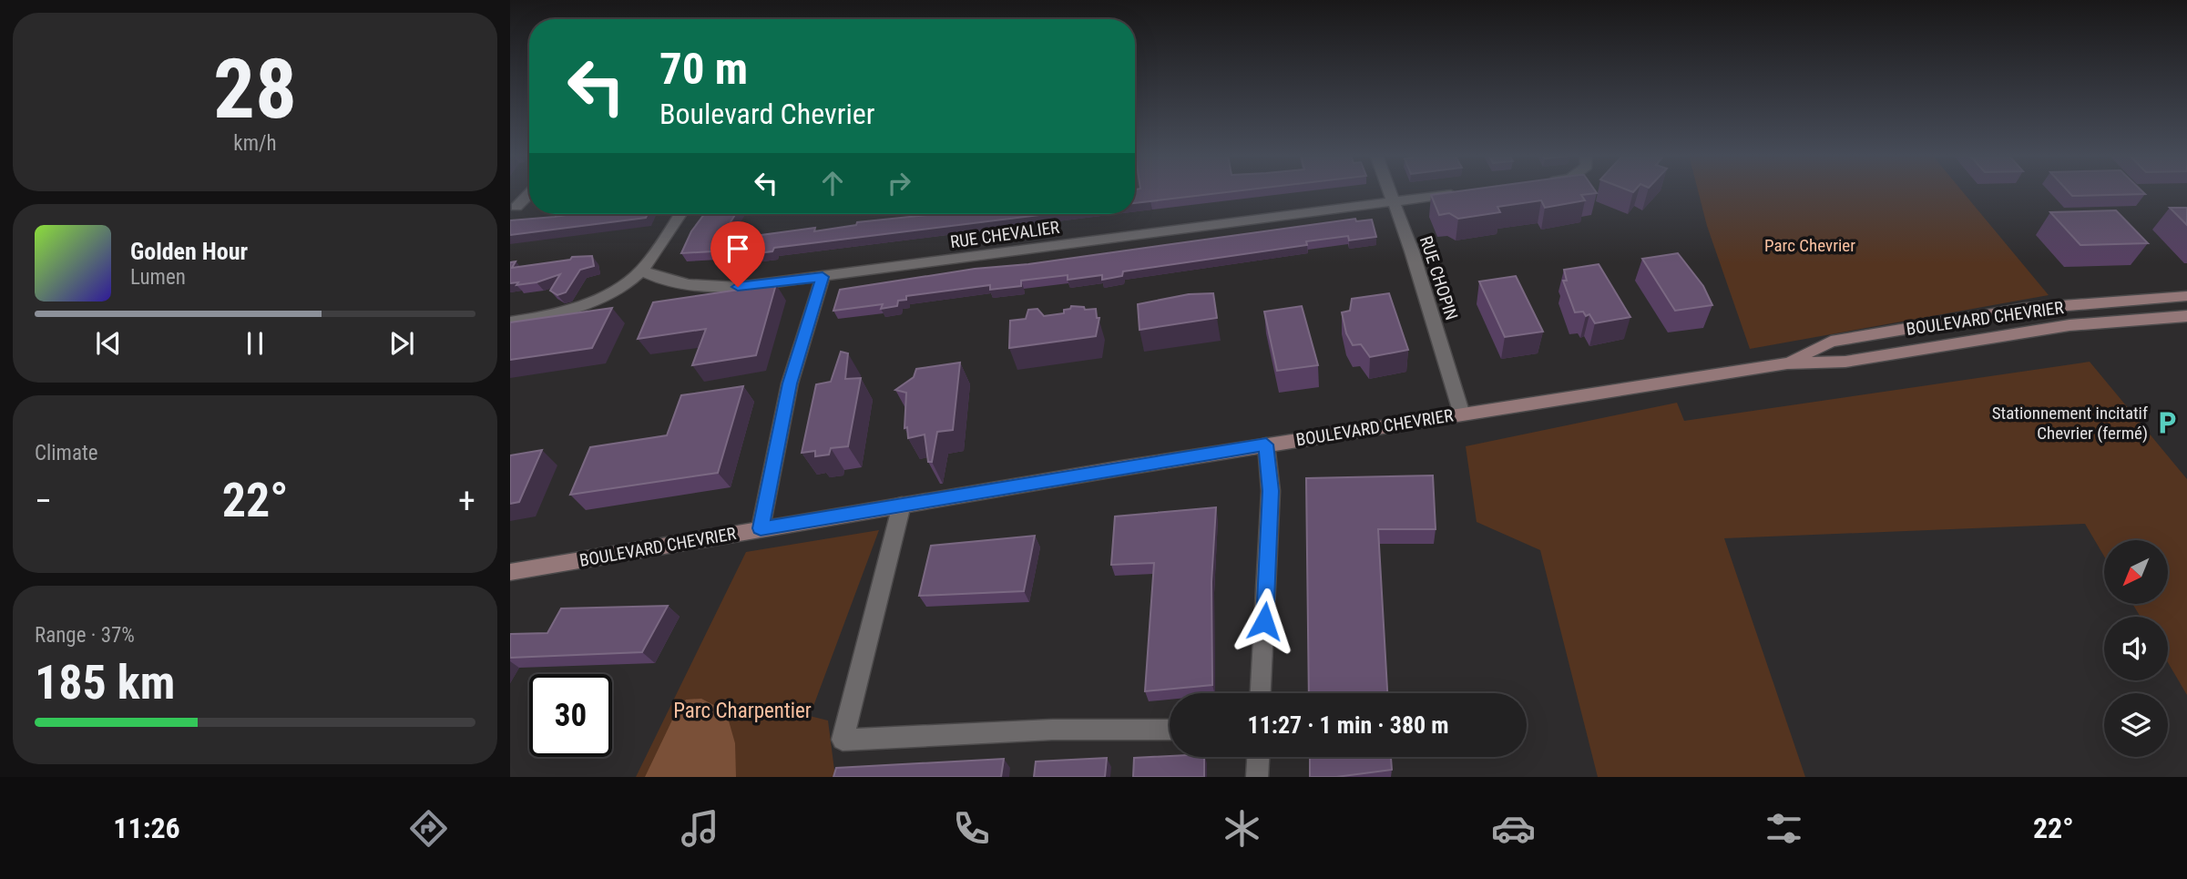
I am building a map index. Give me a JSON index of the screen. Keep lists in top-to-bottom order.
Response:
{
  "streets": {
    "street": ["RUE CHEVALIER", "RUE CHOPIN", "BOULEVARD CHEVRIER"]
  },
  "crossings": [
    ["RUE CHEVALIER", "RUE CHOPIN"],
    ["RUE CHOPIN", "BOULEVARD CHEVRIER"]
  ],
  "parks": ["Parc Chevrier", "Parc Charpentier"],
  "places": {
    "parking": ["Stationnement incitatif Chevrier (fermé)"]
  },
  "north": "bottom left",
  "page": {
    "tile": [
      ["28", "km/h"],
      "Climate",
      ["Range · 37%", "185 km"]
    ],
    "turn": ["70 m", "Boulevard Chevrier"],
    "song": ["Golden Hour", "Lumen"],
    "heat": ["−", "22°", "+"],
    "limit": "30",
    "trip": "11:27 · 1 min · 380 m",
    "tabs": ["11:26", "22°"]
  }
}
